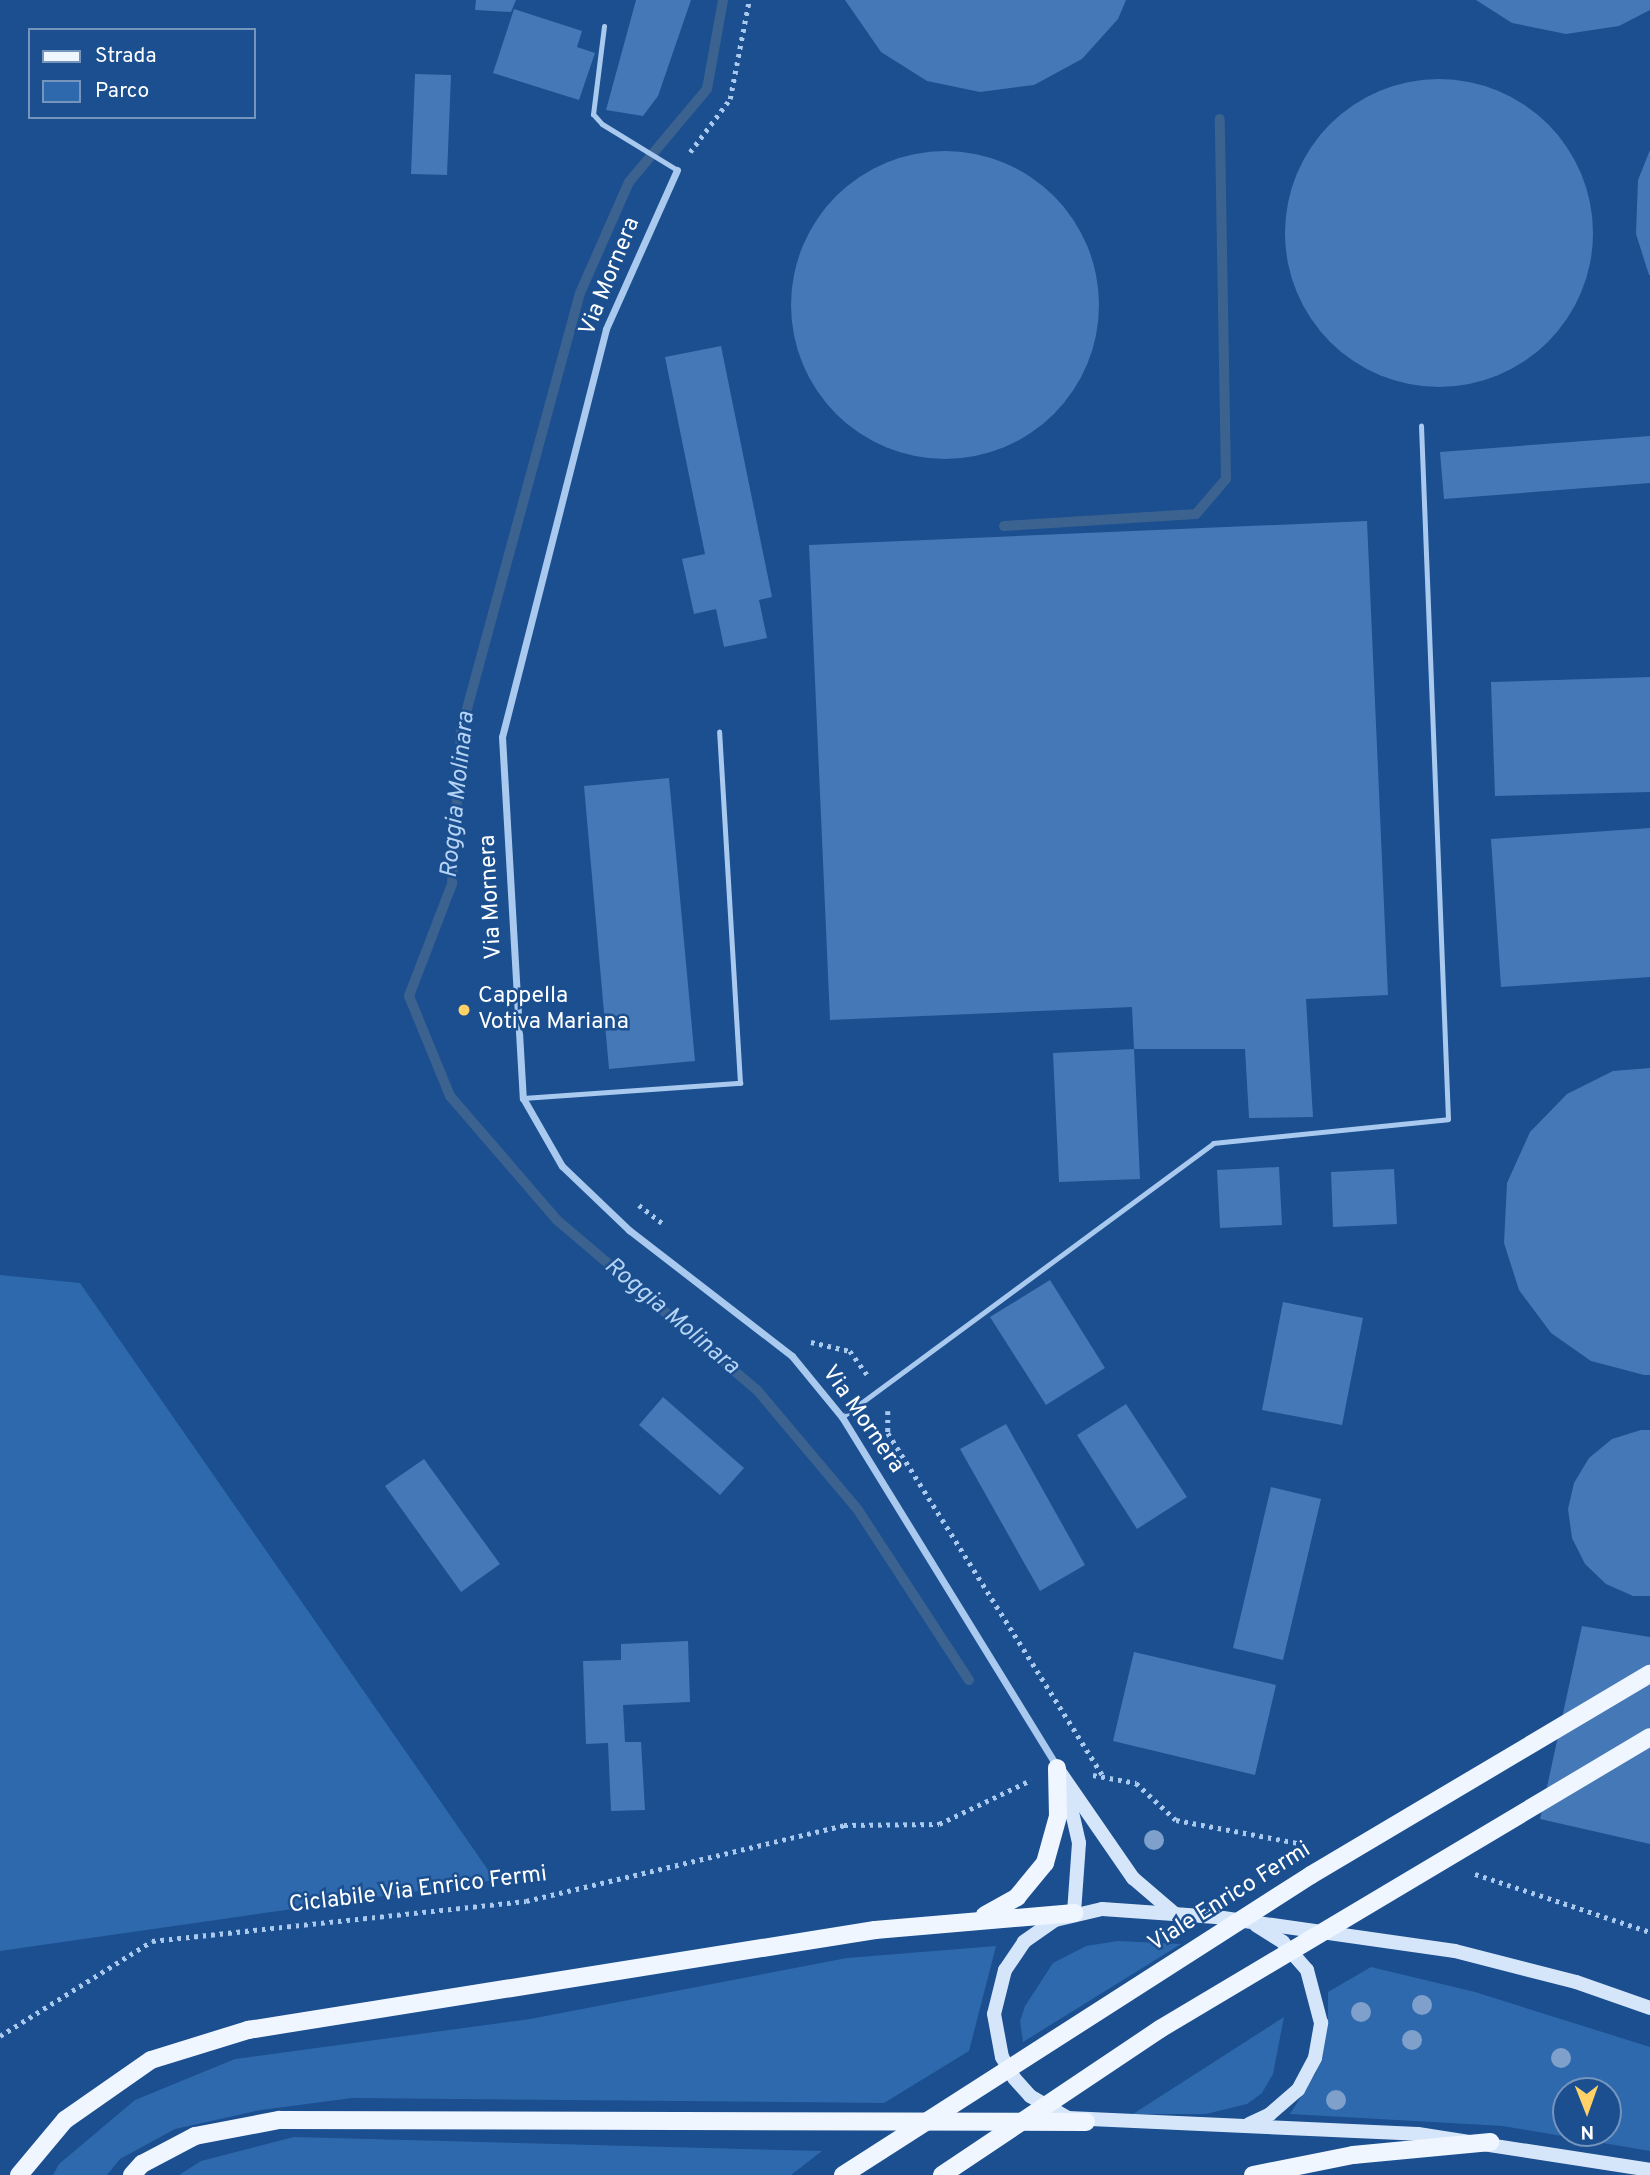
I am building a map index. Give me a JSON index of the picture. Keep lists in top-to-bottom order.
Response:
{
  "streets": {
    "main road": ["Viale Enrico Fermi"],
    "street": ["Via Mornera"],
    "path": ["Ciclabile Via Enrico Fermi"]
  },
  "crossings": [
    ["Via Mornera", "Ciclabile Via Enrico Fermi"]
  ],
  "water": ["Roggia Molinara"],
  "places": ["Cappella Votiva Mariana"],
  "legend": ["Strada", "Parco"],
  "north": "bottom"
}
